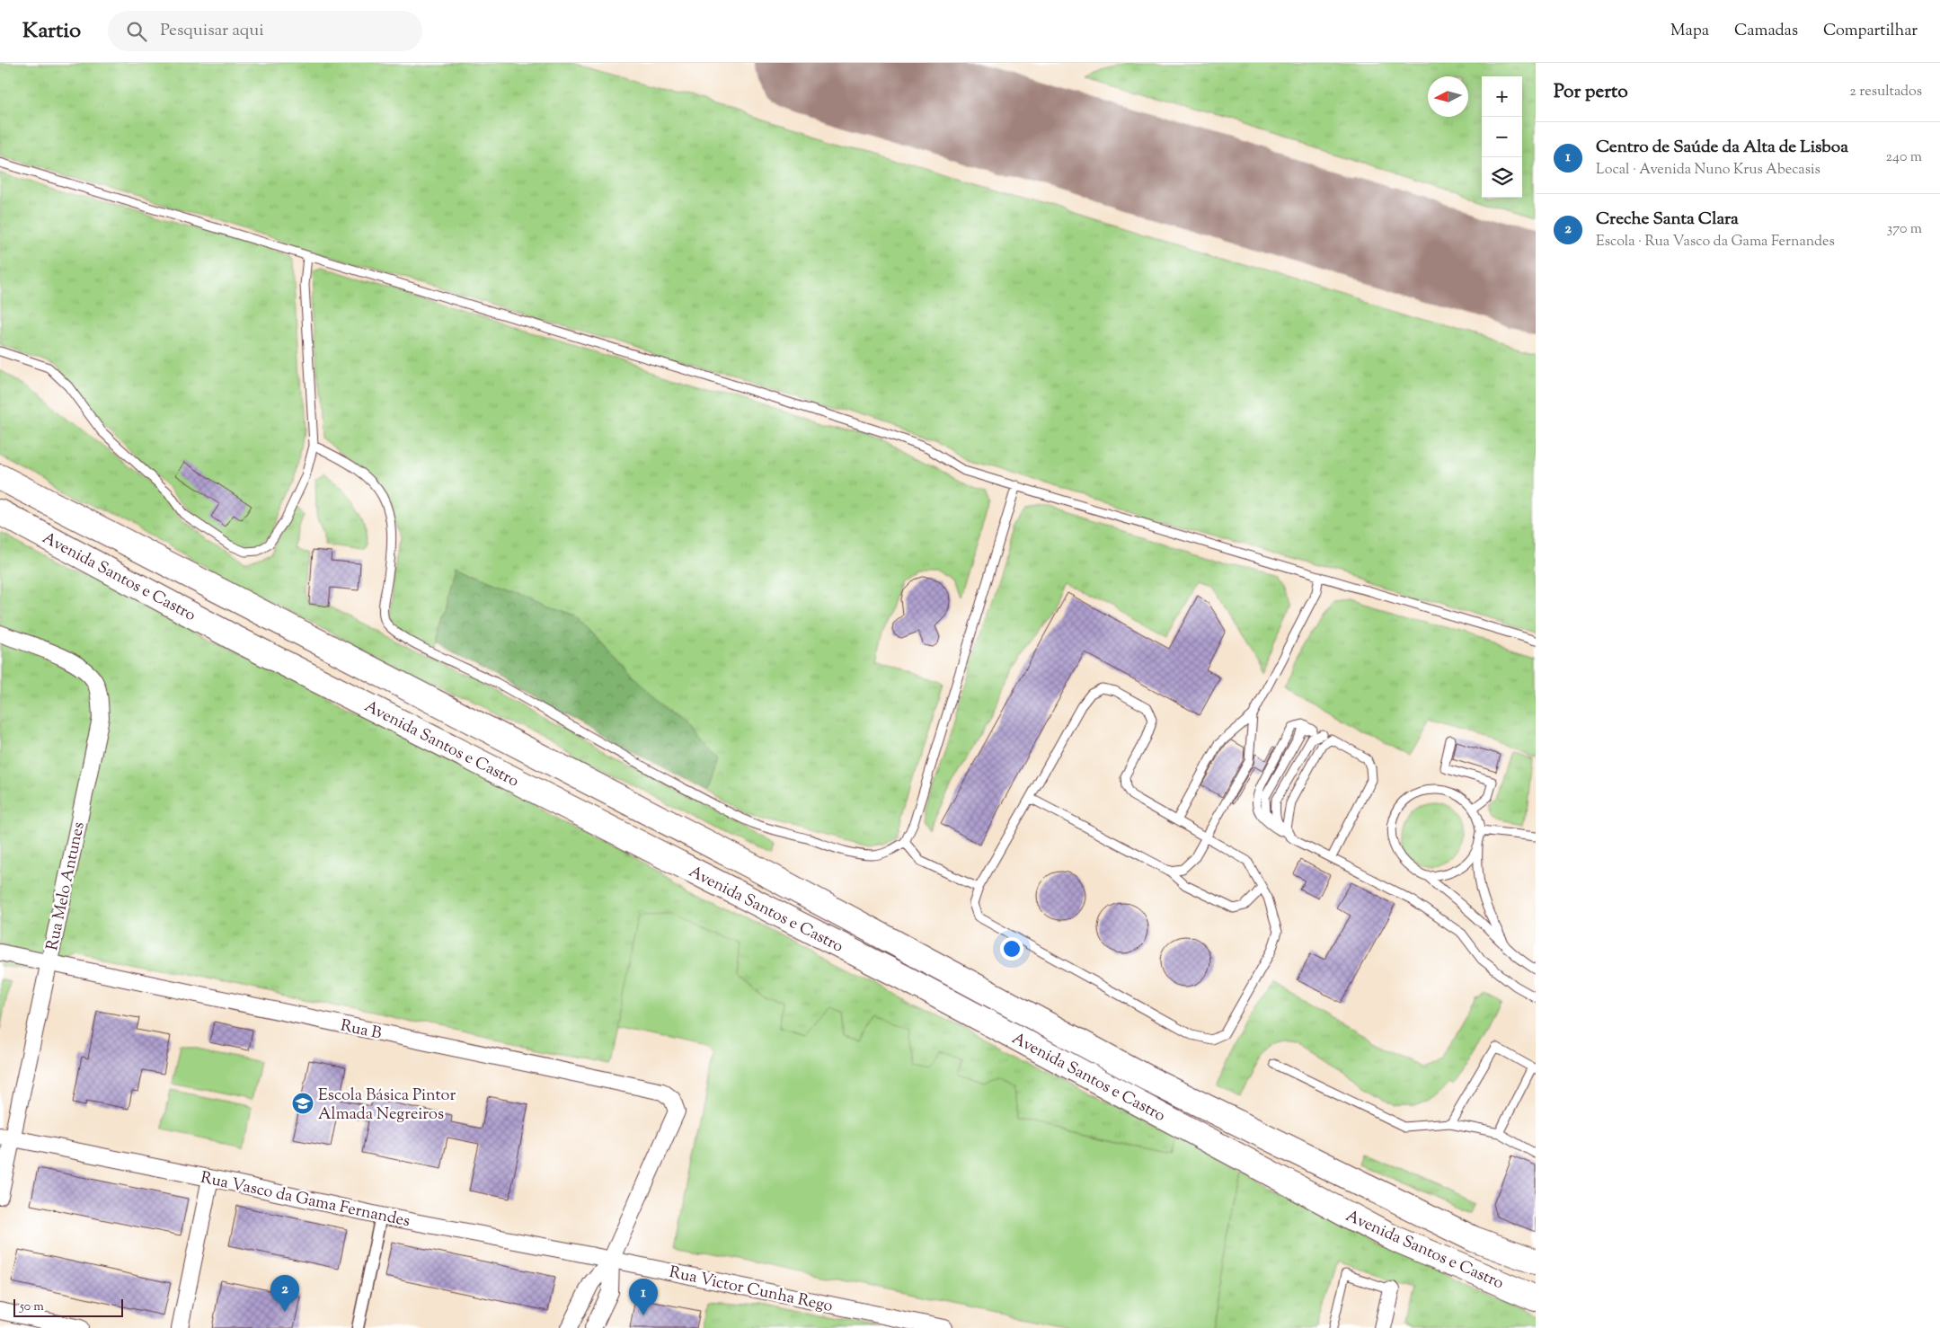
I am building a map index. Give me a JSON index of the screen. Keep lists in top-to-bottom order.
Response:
{
  "streets": {
    "main road": ["Avenida Santos e Castro"],
    "street": [
      "Rua Melo Antunes",
      "Rua B",
      "Rua Vasco da Gama Fernandes",
      "Rua Victor Cunha Rego"
    ]
  },
  "crossings": [
    ["Rua Melo Antunes", "Rua B"],
    ["Rua Melo Antunes", "Rua Vasco da Gama Fernandes"],
    ["Rua B", "Rua Vasco da Gama Fernandes"],
    ["Rua B", "Rua Victor Cunha Rego"],
    ["Rua Vasco da Gama Fernandes", "Rua Victor Cunha Rego"]
  ],
  "places": {
    "school or university": ["Escola Básica Pintor Almada Negreiros"]
  },
  "scale_bar": "50 m",
  "north": "left",
  "page": {
    "header": "Kartio",
    "search": "Pesquisar aqui",
    "nav": ["Mapa", "Camadas", "Compartilhar"],
    "heading": ["Por perto", "2 resultados"],
    "map_buttons": ["+", "−"],
    "list": [
      {
        "mark": "1",
        "name": "Centro de Saúde da Alta de Lisboa",
        "note": "Local · Avenida Nuno Krus Abecasis",
        "value": "240 m"
      },
      {
        "mark": "2",
        "name": "Creche Santa Clara",
        "note": "Escola · Rua Vasco da Gama Fernandes",
        "value": "370 m"
      }
    ],
    "pins": ["2", "1"],
    "scale": "50 m"
  }
}
